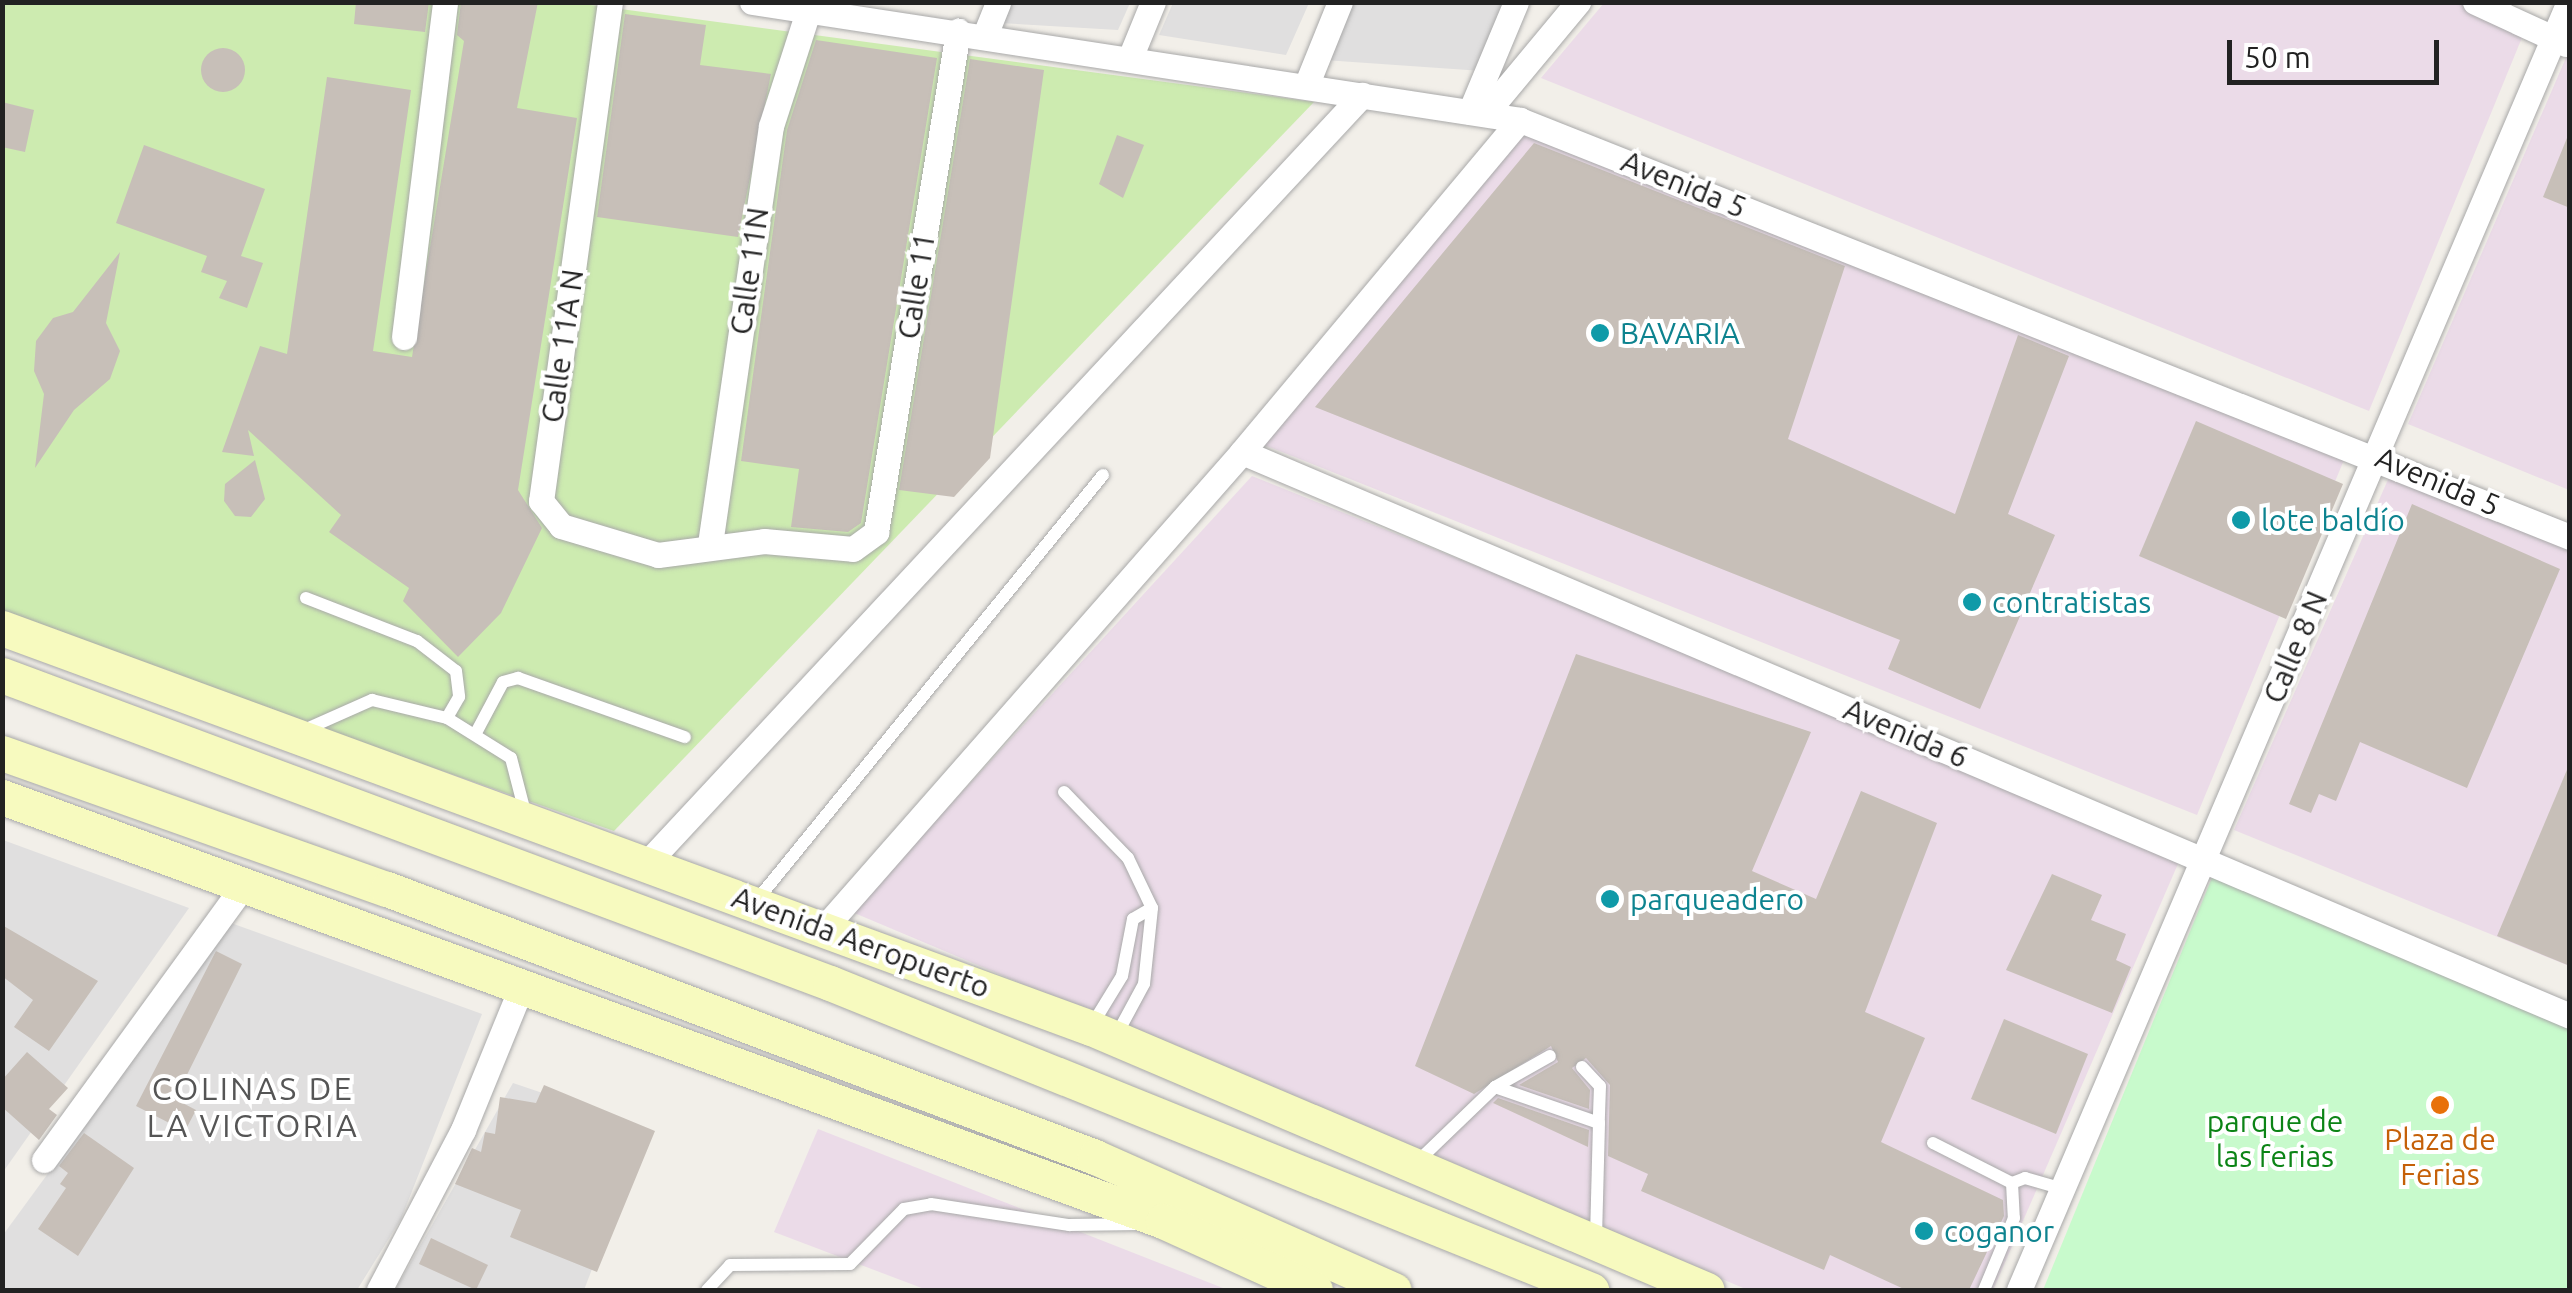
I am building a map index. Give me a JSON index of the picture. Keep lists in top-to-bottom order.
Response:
{
  "streets": {
    "main road": ["Avenida Aeropuerto"],
    "street": [
      "Avenida 5",
      "Calle 11N",
      "Calle 11",
      "Calle 11A N",
      "Calle 8 N",
      "Avenida 6"
    ]
  },
  "crossings": [
    ["Avenida 5", "Calle 11N"],
    ["Avenida 5", "Calle 11"],
    ["Avenida 5", "Calle 8 N"],
    ["Calle 11N", "Calle 11A N"],
    ["Calle 11", "Calle 11A N"],
    ["Calle 8 N", "Avenida 6"]
  ],
  "districts": ["COLINAS DE LA VICTORIA"],
  "parks": ["parque de las ferias"],
  "places": [
    "BAVARIA",
    "lote baldío",
    "contratistas",
    "parqueadero",
    "Plaza de Ferias",
    "coganor"
  ],
  "scale_bar": "50 m"
}
